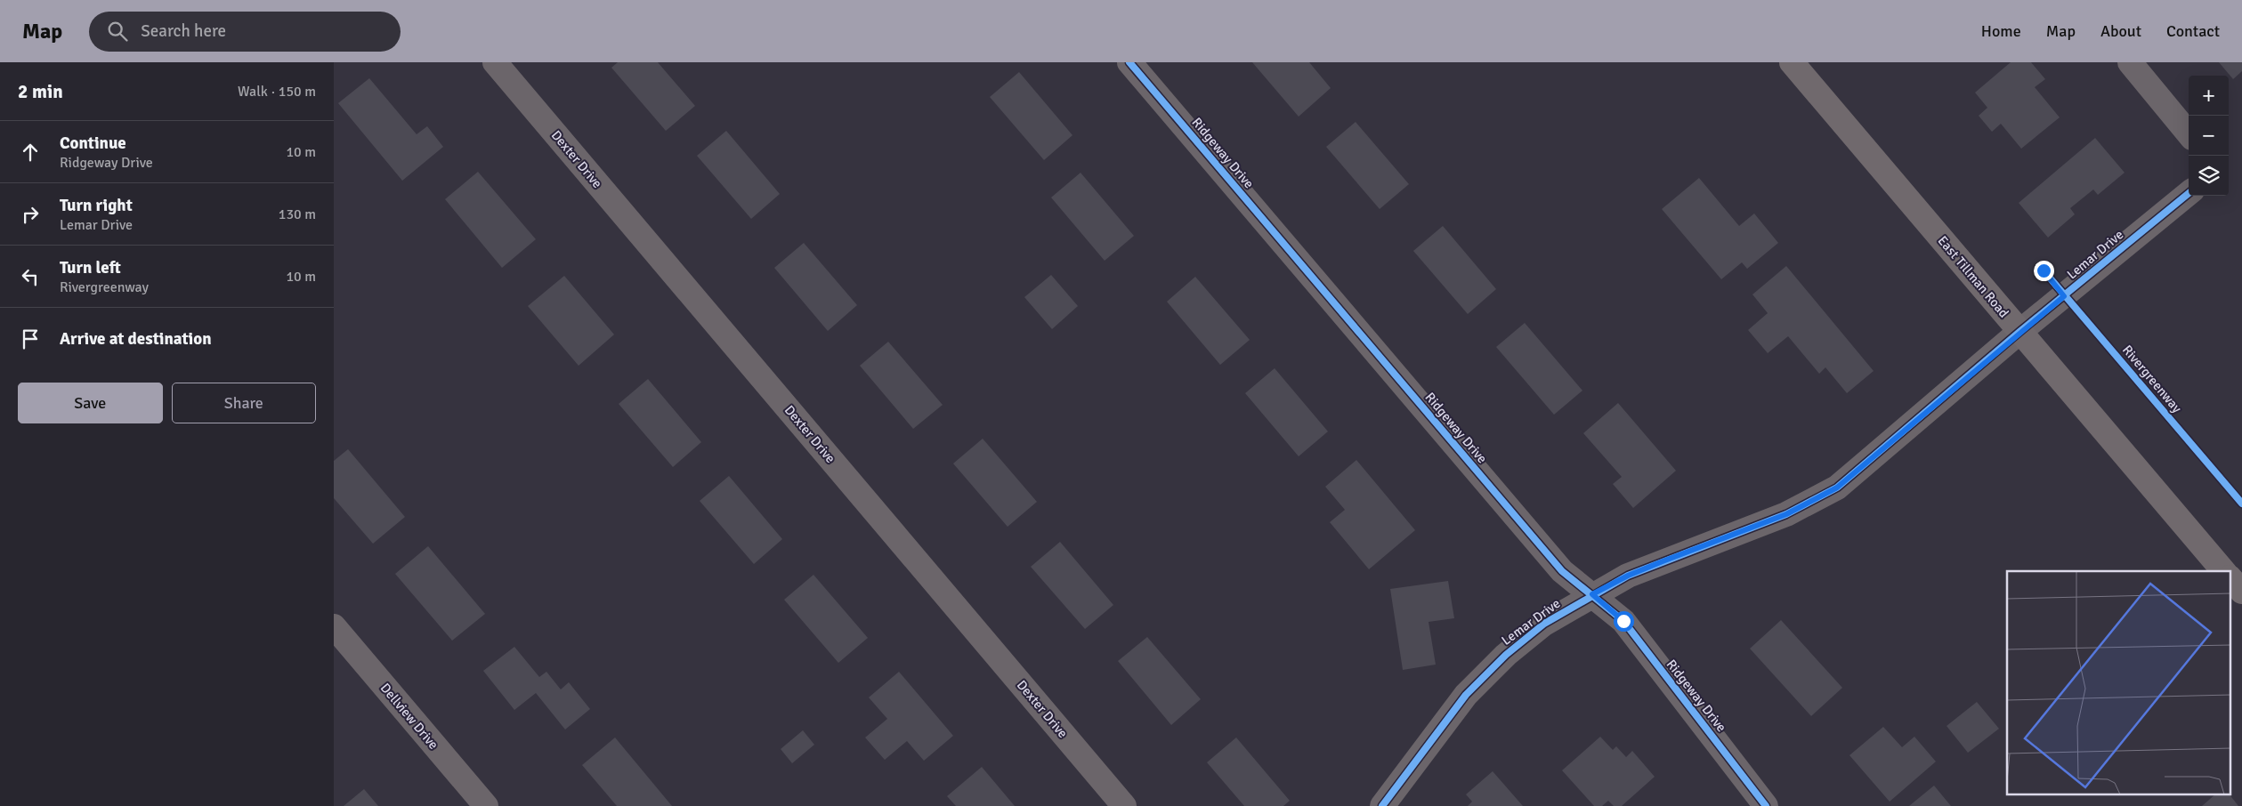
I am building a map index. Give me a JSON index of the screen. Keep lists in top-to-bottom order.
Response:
{
  "streets": {
    "main road": ["East Tillman Road"],
    "street": [
      "Ridgeway Drive",
      "Dexter Drive",
      "Lemar Drive",
      "Dellview Drive"
    ],
    "cycle path": ["Rivergreenway"]
  },
  "crossings": [
    ["Ridgeway Drive", "Lemar Drive"],
    ["Lemar Drive", "East Tillman Road"]
  ],
  "page": {
    "header": "Map",
    "search": "Search here",
    "nav": [
      "Home",
      "Map",
      "About",
      "Contact"
    ],
    "heading": ["2 min", "Walk · 150 m"],
    "map_buttons": ["+", "−"],
    "list": [
      ["Continue", "Ridgeway Drive", "10 m"],
      ["Turn right", "Lemar Drive", "130 m"],
      ["Turn left", "Rivergreenway", "10 m"],
      "Arrive at destination"
    ],
    "buttons": ["Save", "Share"]
  }
}
